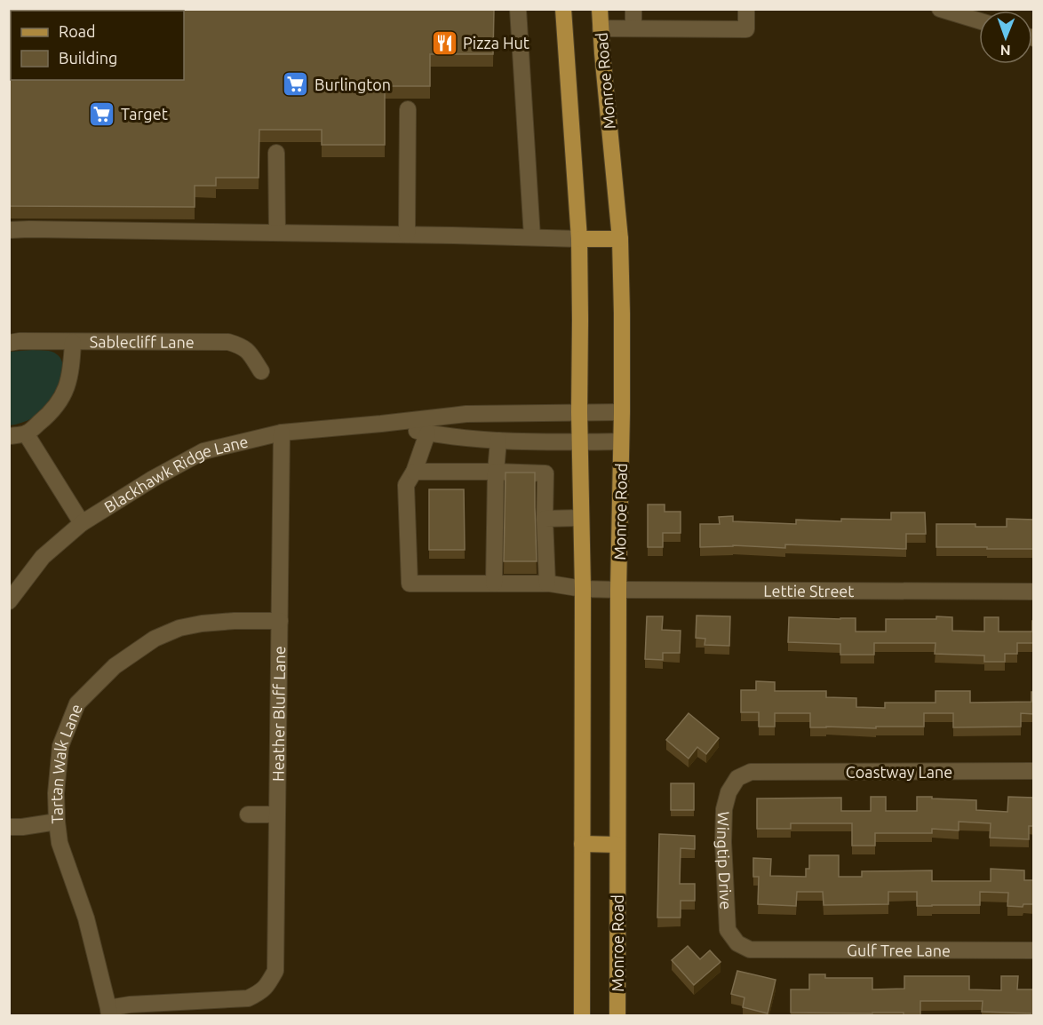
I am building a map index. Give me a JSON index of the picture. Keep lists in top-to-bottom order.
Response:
{
  "streets": {
    "main road": ["Monroe Road"],
    "street": [
      "Sablecliff Lane",
      "Blackhawk Ridge Lane",
      "Lettie Street",
      "Heather Bluff Lane",
      "Tartan Walk Lane",
      "Coastway Lane",
      "Wingtip Drive",
      "Gulf Tree Lane"
    ]
  },
  "crossings": [
    ["Monroe Road", "Blackhawk Ridge Lane"],
    ["Monroe Road", "Lettie Street"],
    ["Blackhawk Ridge Lane", "Heather Bluff Lane"],
    ["Heather Bluff Lane", "Tartan Walk Lane"],
    ["Coastway Lane", "Wingtip Drive"],
    ["Wingtip Drive", "Gulf Tree Lane"]
  ],
  "places": {
    "restaurant": ["Pizza Hut"],
    "supermarket": ["Burlington", "Target"]
  },
  "legend": ["Road", "Building"],
  "north": "bottom"
}
